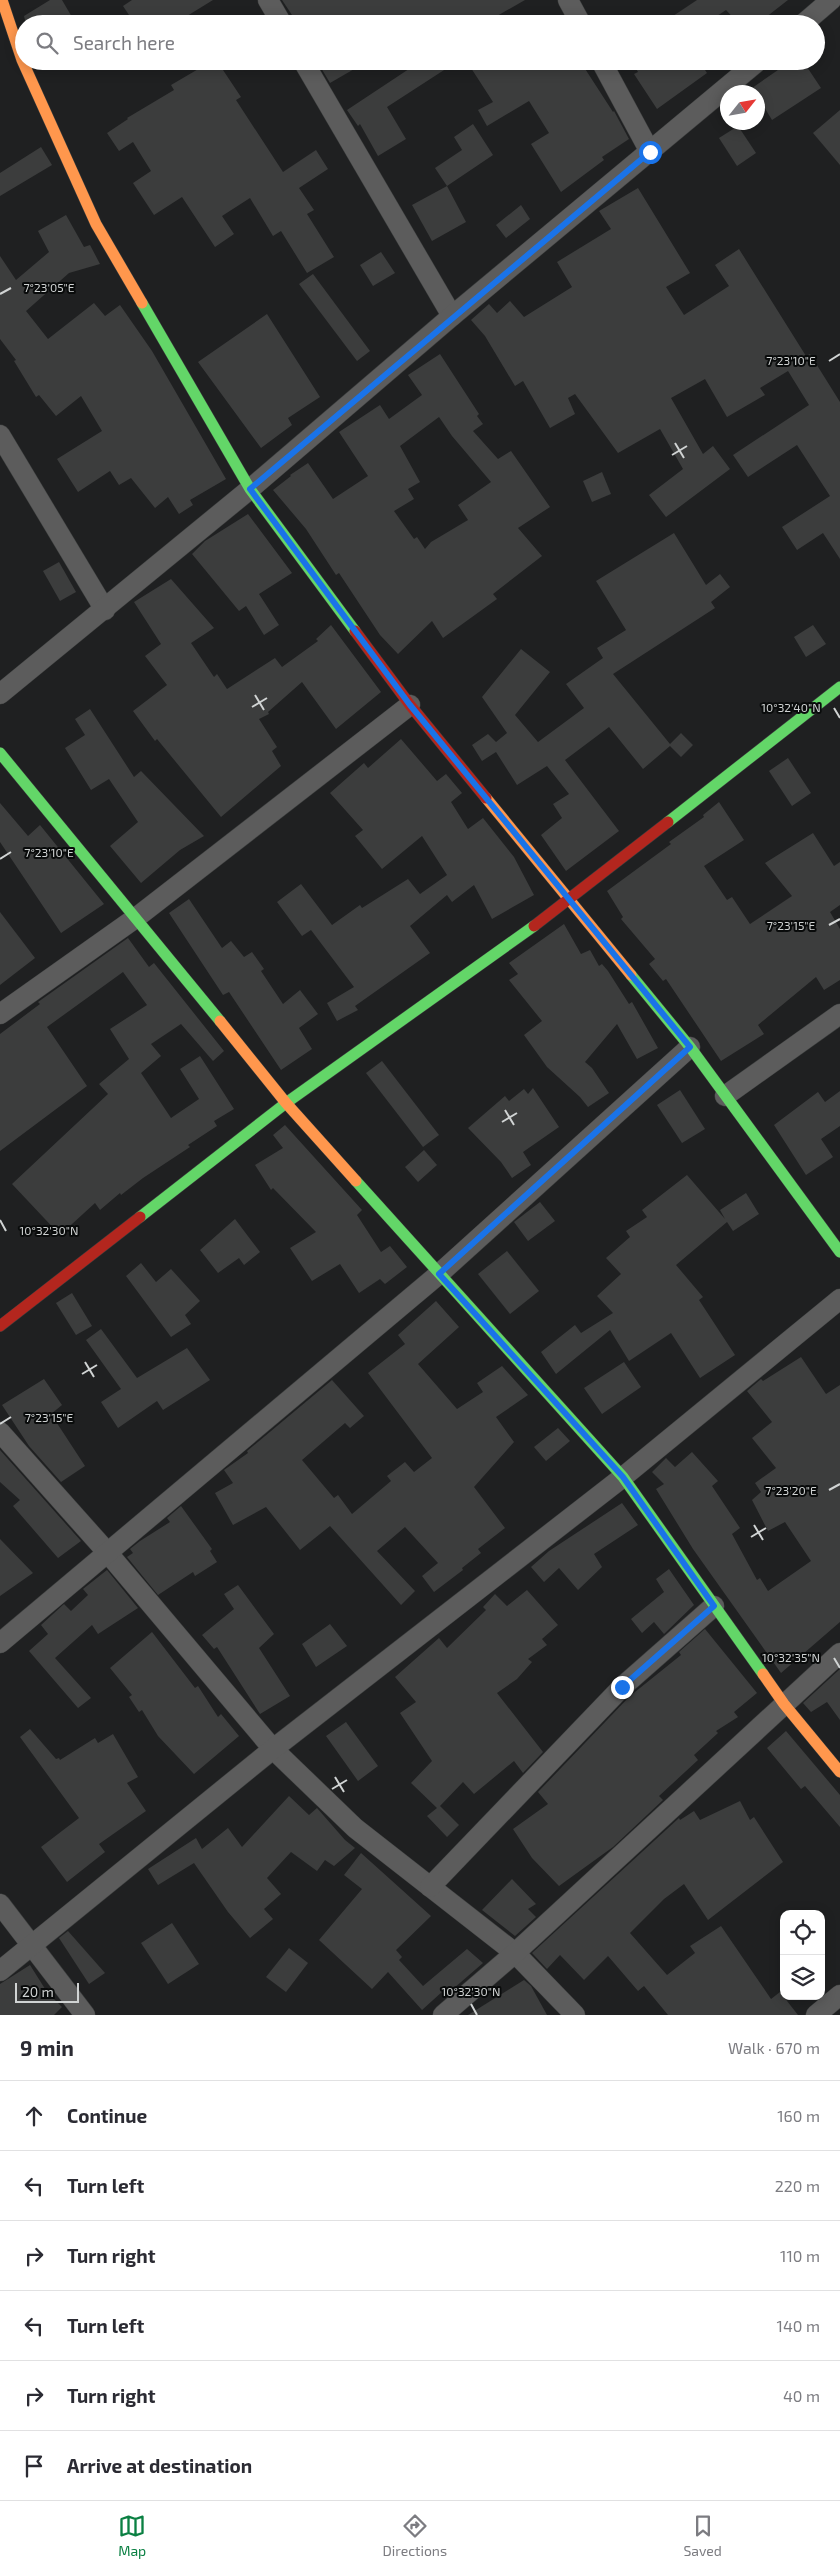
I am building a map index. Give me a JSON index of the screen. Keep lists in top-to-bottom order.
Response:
{
  "scale_bar": "20 m",
  "north": "top right",
  "page": {
    "search": "Search here",
    "scale": "20 m",
    "heading": ["9 min", "Walk · 670 m"],
    "list": [
      ["Continue", "160 m"],
      ["Turn left", "220 m"],
      ["Turn right", "110 m"],
      ["Turn left", "140 m"],
      ["Turn right", "40 m"],
      "Arrive at destination"
    ],
    "nav": ["Map", "Directions", "Saved"]
  },
  "coordinates": [
    "7°23'05\"E",
    "7°23'10\"E",
    "10°32'40\"N",
    "7°23'15\"E",
    "10°32'30\"N",
    "7°23'20\"E",
    "10°32'35\"N"
  ]
}
